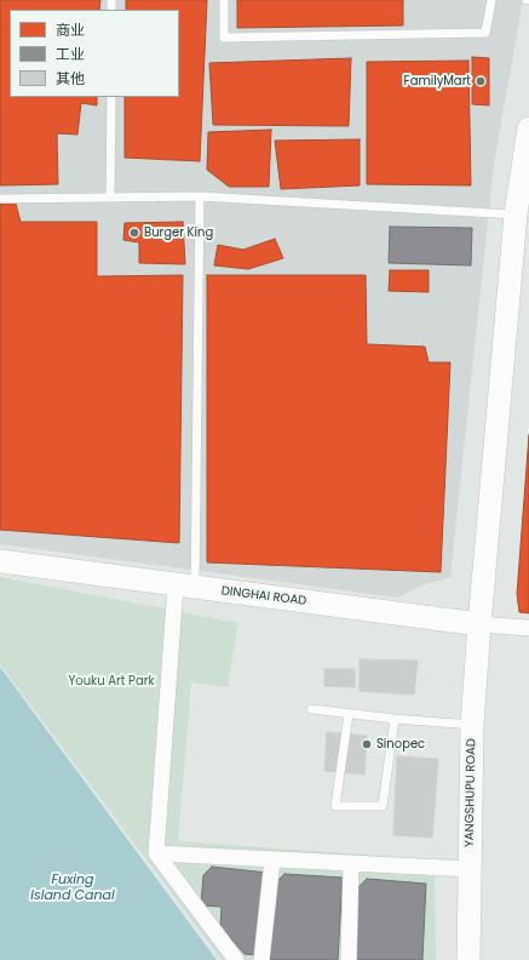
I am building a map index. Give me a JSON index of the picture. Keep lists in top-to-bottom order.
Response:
{
  "streets": {
    "main road": ["DINGHAI ROAD", "YANGSHUPU ROAD"]
  },
  "crossings": [
    ["DINGHAI ROAD", "YANGSHUPU ROAD"]
  ],
  "water": ["Fuxing Island Canal"],
  "parks": ["Youku Art Park"],
  "places": ["FamilyMart", "Burger King", "Sinopec"],
  "legend": ["商业", "工业", "其他"]
}
